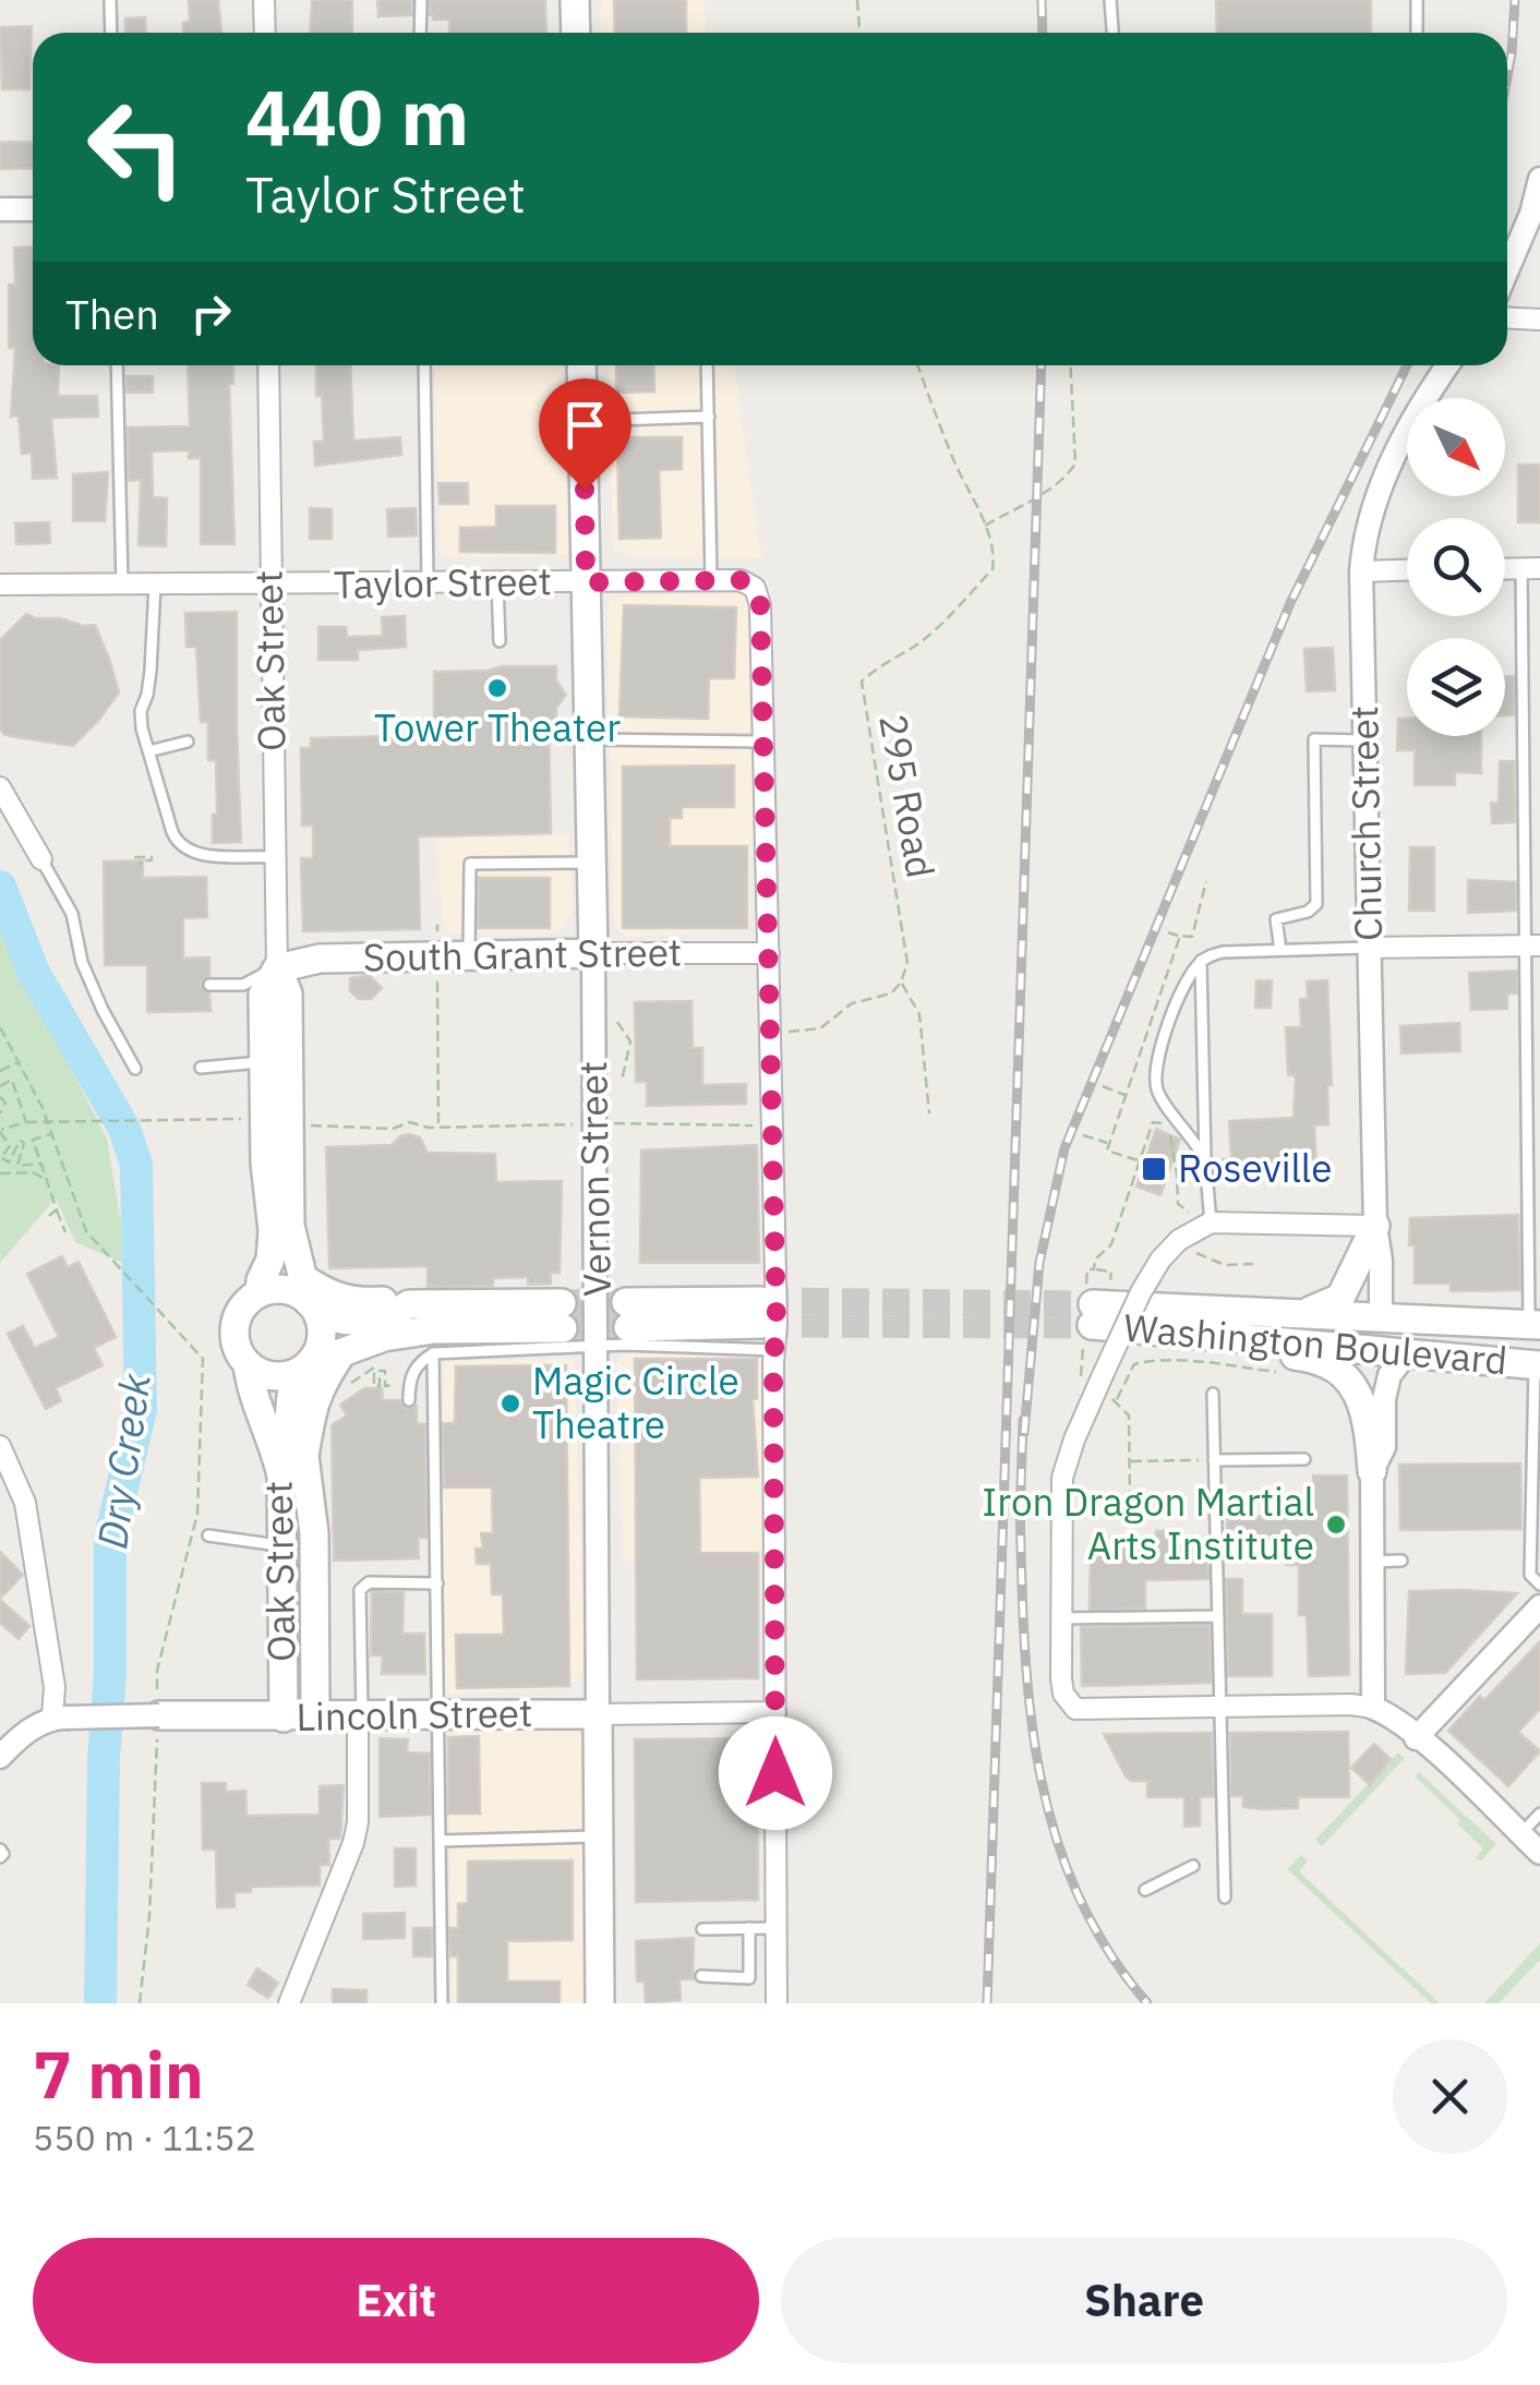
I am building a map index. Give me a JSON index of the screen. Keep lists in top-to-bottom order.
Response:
{
  "streets": {
    "main road": [
      "Oak Street",
      "South Grant Street",
      "Vernon Street",
      "Washington Boulevard",
      "Lincoln Street"
    ],
    "street": ["Taylor Street", "Church Street"],
    "path": ["295 Road"]
  },
  "crossings": [
    ["Taylor Street", "Oak Street"],
    ["Taylor Street", "Vernon Street"],
    ["Oak Street", "South Grant Street"],
    ["Oak Street", "Lincoln Street"],
    ["Church Street", "Washington Boulevard"],
    ["South Grant Street", "Vernon Street"],
    ["Vernon Street", "Lincoln Street"]
  ],
  "water": ["Dry Creek"],
  "places": {
    "other": ["Tower Theater", "Magic Circle Theatre", "Iron Dragon Martial Arts Institute"],
    "transit": ["Roseville"]
  },
  "north": "bottom right",
  "page": {
    "turn": ["440 m", "Taylor Street"],
    "then": "Then",
    "heading": ["7 min", "550 m · 11:52"],
    "buttons": ["Exit", "Share"]
  }
}
